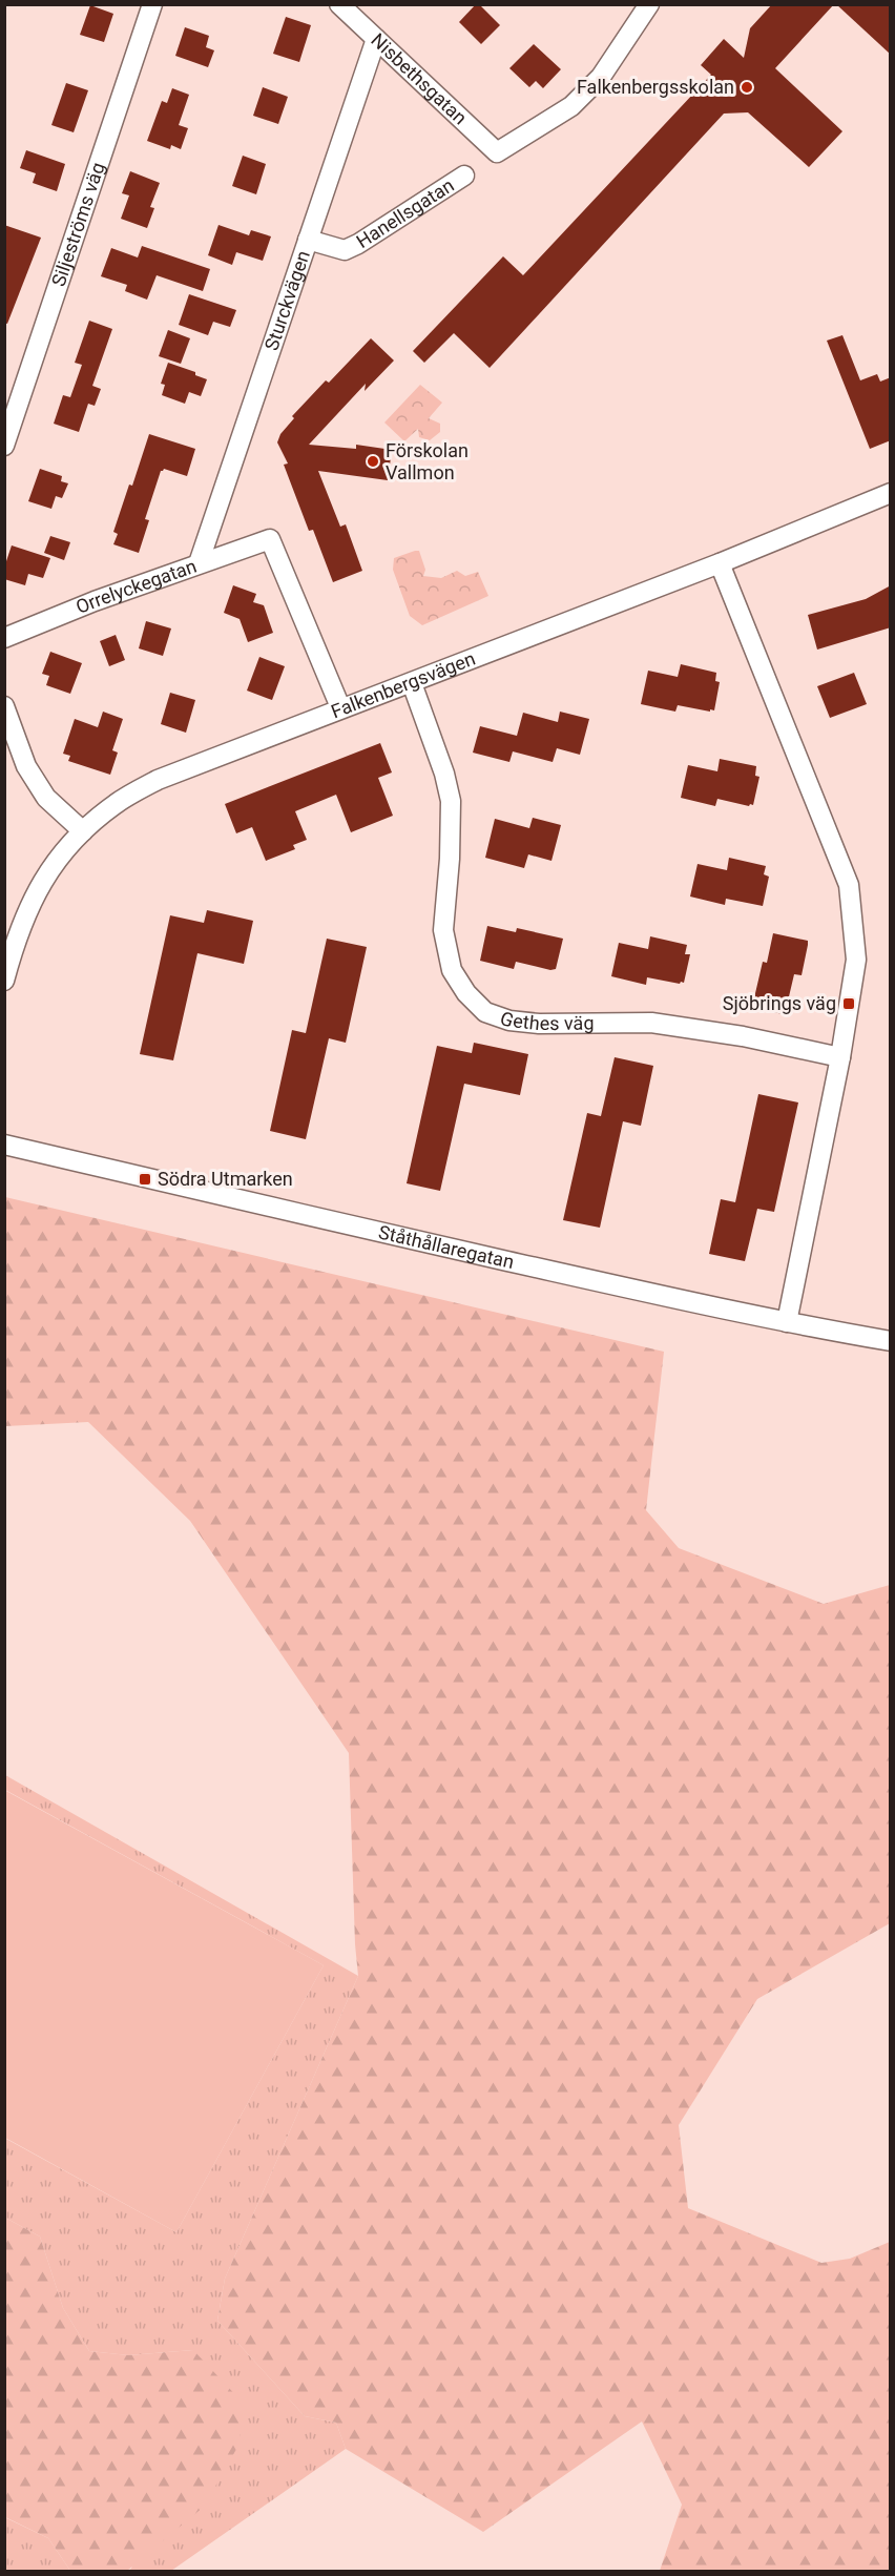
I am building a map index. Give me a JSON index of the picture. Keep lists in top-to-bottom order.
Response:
{
  "streets": {
    "street": [
      "Nisbethsgatan",
      "Hanellsgatan",
      "Siljeströms väg",
      "Sturckvägen",
      "Orrelyckegatan",
      "Falkenbergsvägen",
      "Gethes väg",
      "Ståthållaregatan"
    ]
  },
  "crossings": [
    ["Nisbethsgatan", "Sturckvägen"],
    ["Hanellsgatan", "Sturckvägen"],
    ["Sturckvägen", "Orrelyckegatan"],
    ["Orrelyckegatan", "Falkenbergsvägen"],
    ["Falkenbergsvägen", "Gethes väg"]
  ],
  "places": {
    "other": ["Falkenbergsskolan", "Förskolan Vallmon"],
    "transit": ["Sjöbrings väg", "Södra Utmarken"]
  }
}
